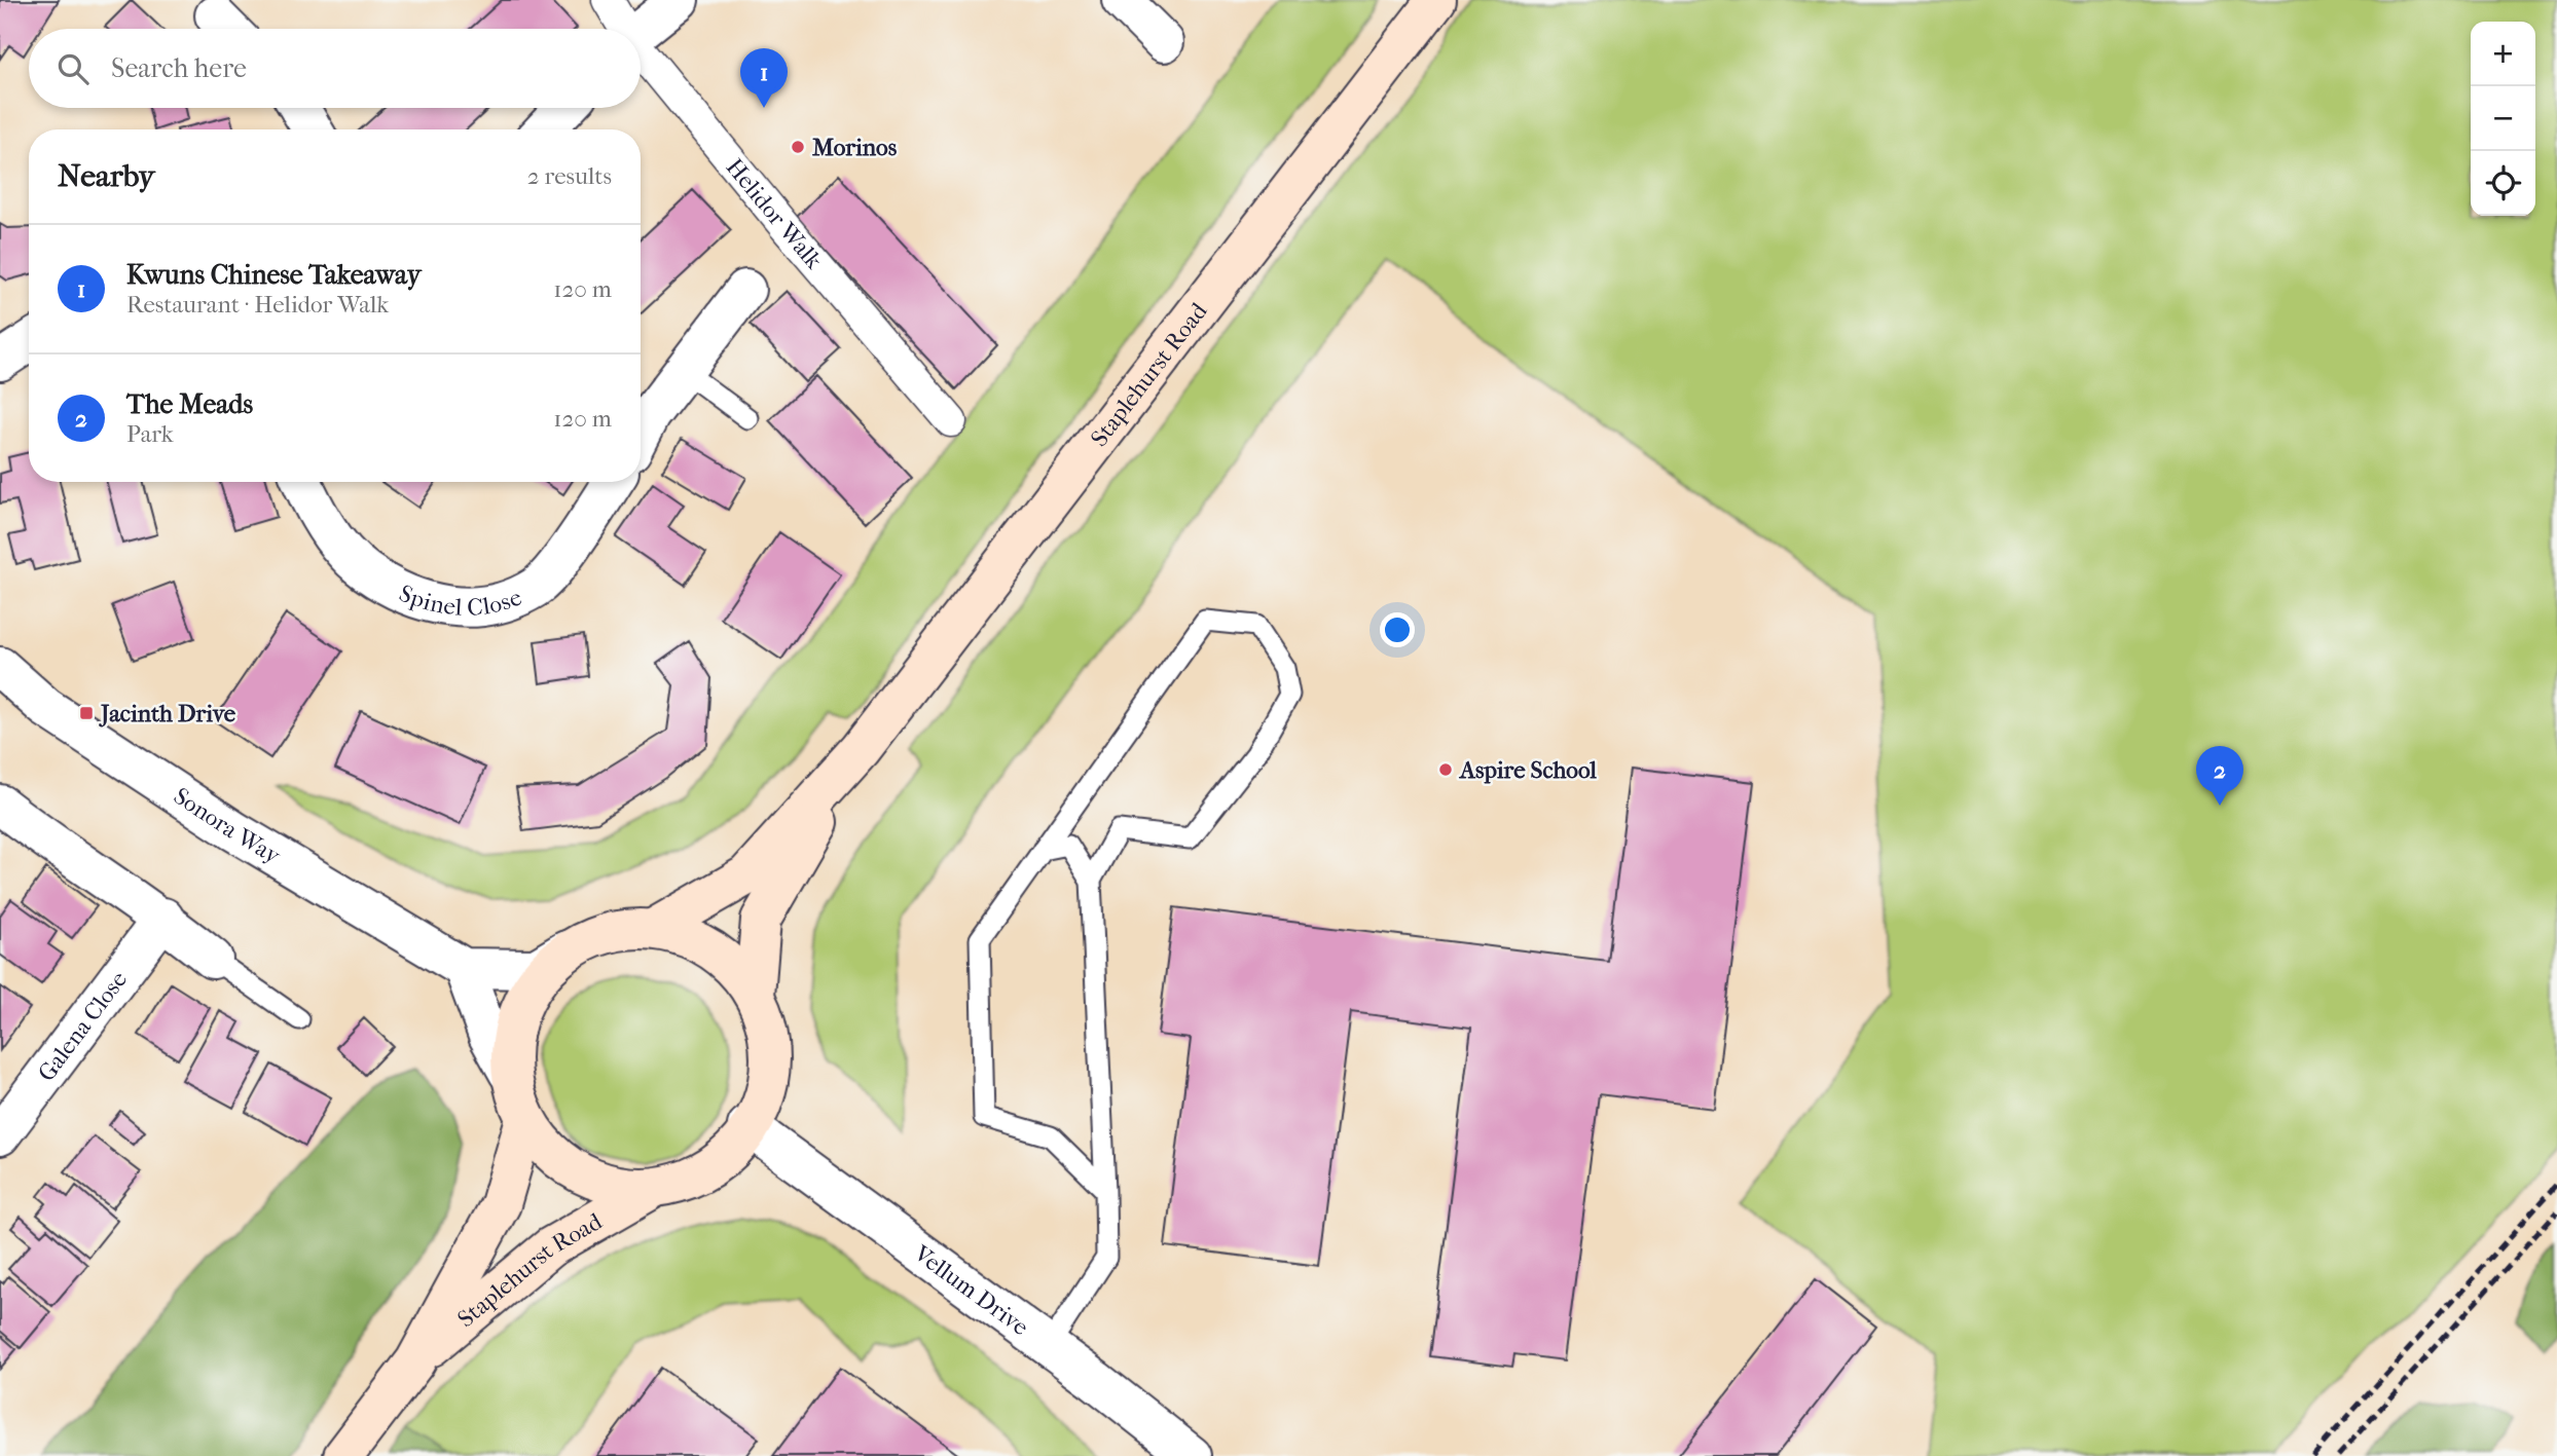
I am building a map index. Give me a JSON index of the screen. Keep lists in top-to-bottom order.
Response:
{
  "streets": {
    "main road": ["Staplehurst Road"],
    "street": [
      "Helidor Walk",
      "Spinel Close",
      "Sonora Way",
      "Galena Close",
      "Vellum Drive"
    ]
  },
  "places": {
    "other": ["Morinos", "Aspire School"],
    "transit": ["Jacinth Drive"]
  },
  "page": {
    "map_buttons": ["+", "−"],
    "search": "Search here",
    "pins": ["1", "2"],
    "heading": ["Nearby", "2 results"],
    "list": [
      {
        "mark": "1",
        "name": "Kwuns Chinese Takeaway",
        "note": "Restaurant · Helidor Walk",
        "value": "120 m"
      },
      {
        "mark": "2",
        "name": "The Meads",
        "note": "Park",
        "value": "120 m"
      }
    ]
  }
}
